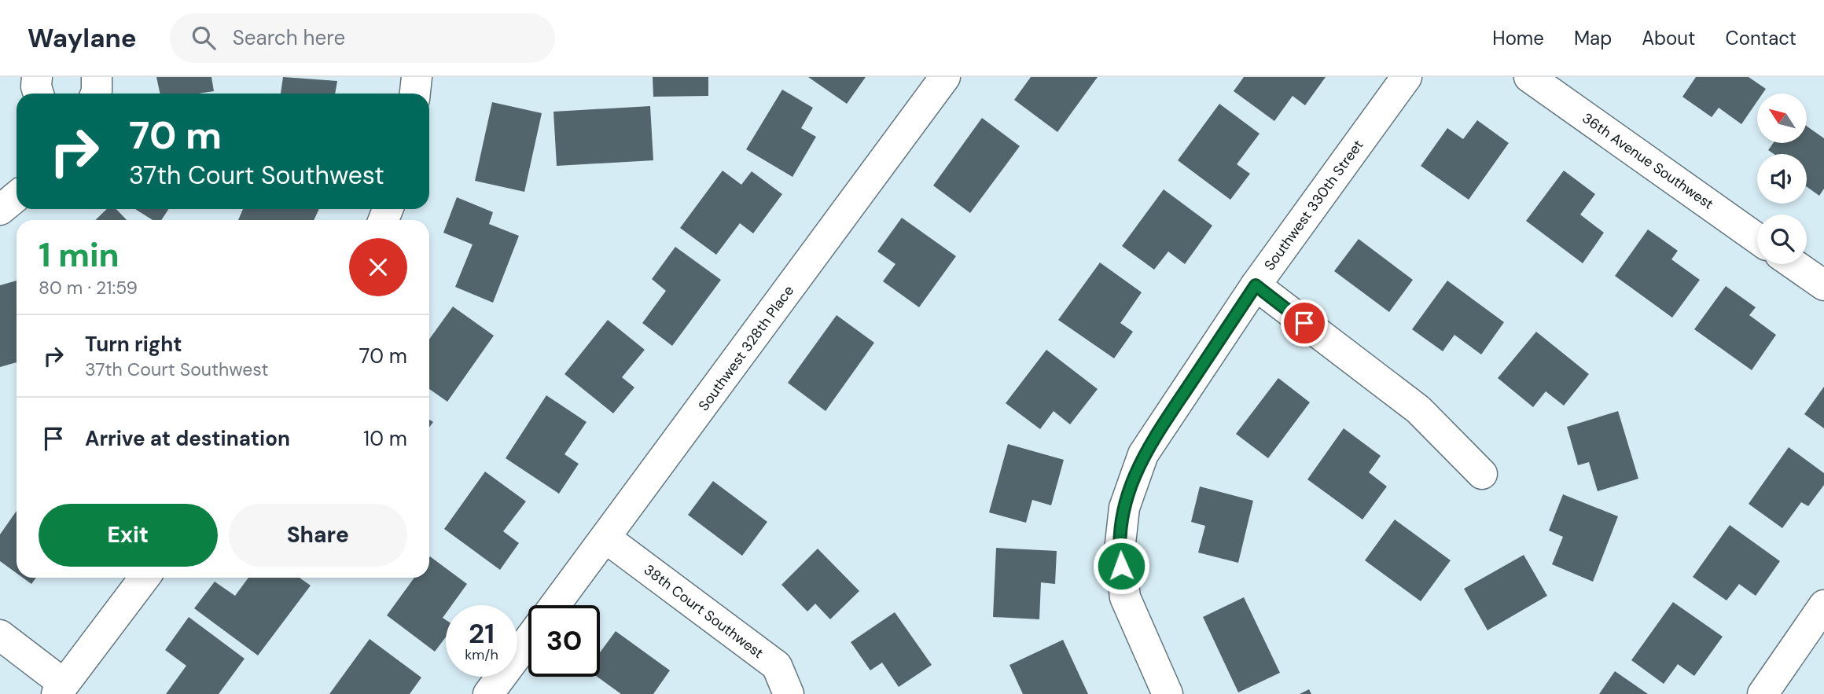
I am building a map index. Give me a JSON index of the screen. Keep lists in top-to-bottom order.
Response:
{
  "streets": {
    "street": [
      "36th Avenue Southwest",
      "Southwest 330th Street",
      "Southwest 328th Place",
      "38th Court Southwest"
    ]
  },
  "crossings": [
    ["Southwest 328th Place", "38th Court Southwest"]
  ],
  "north": "top left",
  "page": {
    "header": "Waylane",
    "search": "Search here",
    "nav": [
      "Home",
      "Map",
      "About",
      "Contact"
    ],
    "turn": ["70 m", "37th Court Southwest"],
    "heading": ["1 min", "80 m · 21:59"],
    "list": [
      {
        "name": "Turn right",
        "note": "37th Court Southwest",
        "value": "70 m"
      },
      {
        "name": "Arrive at destination",
        "value": "10 m"
      }
    ],
    "buttons": ["Exit", "Share"],
    "speed": "21 km/h",
    "limit": "30"
  }
}
